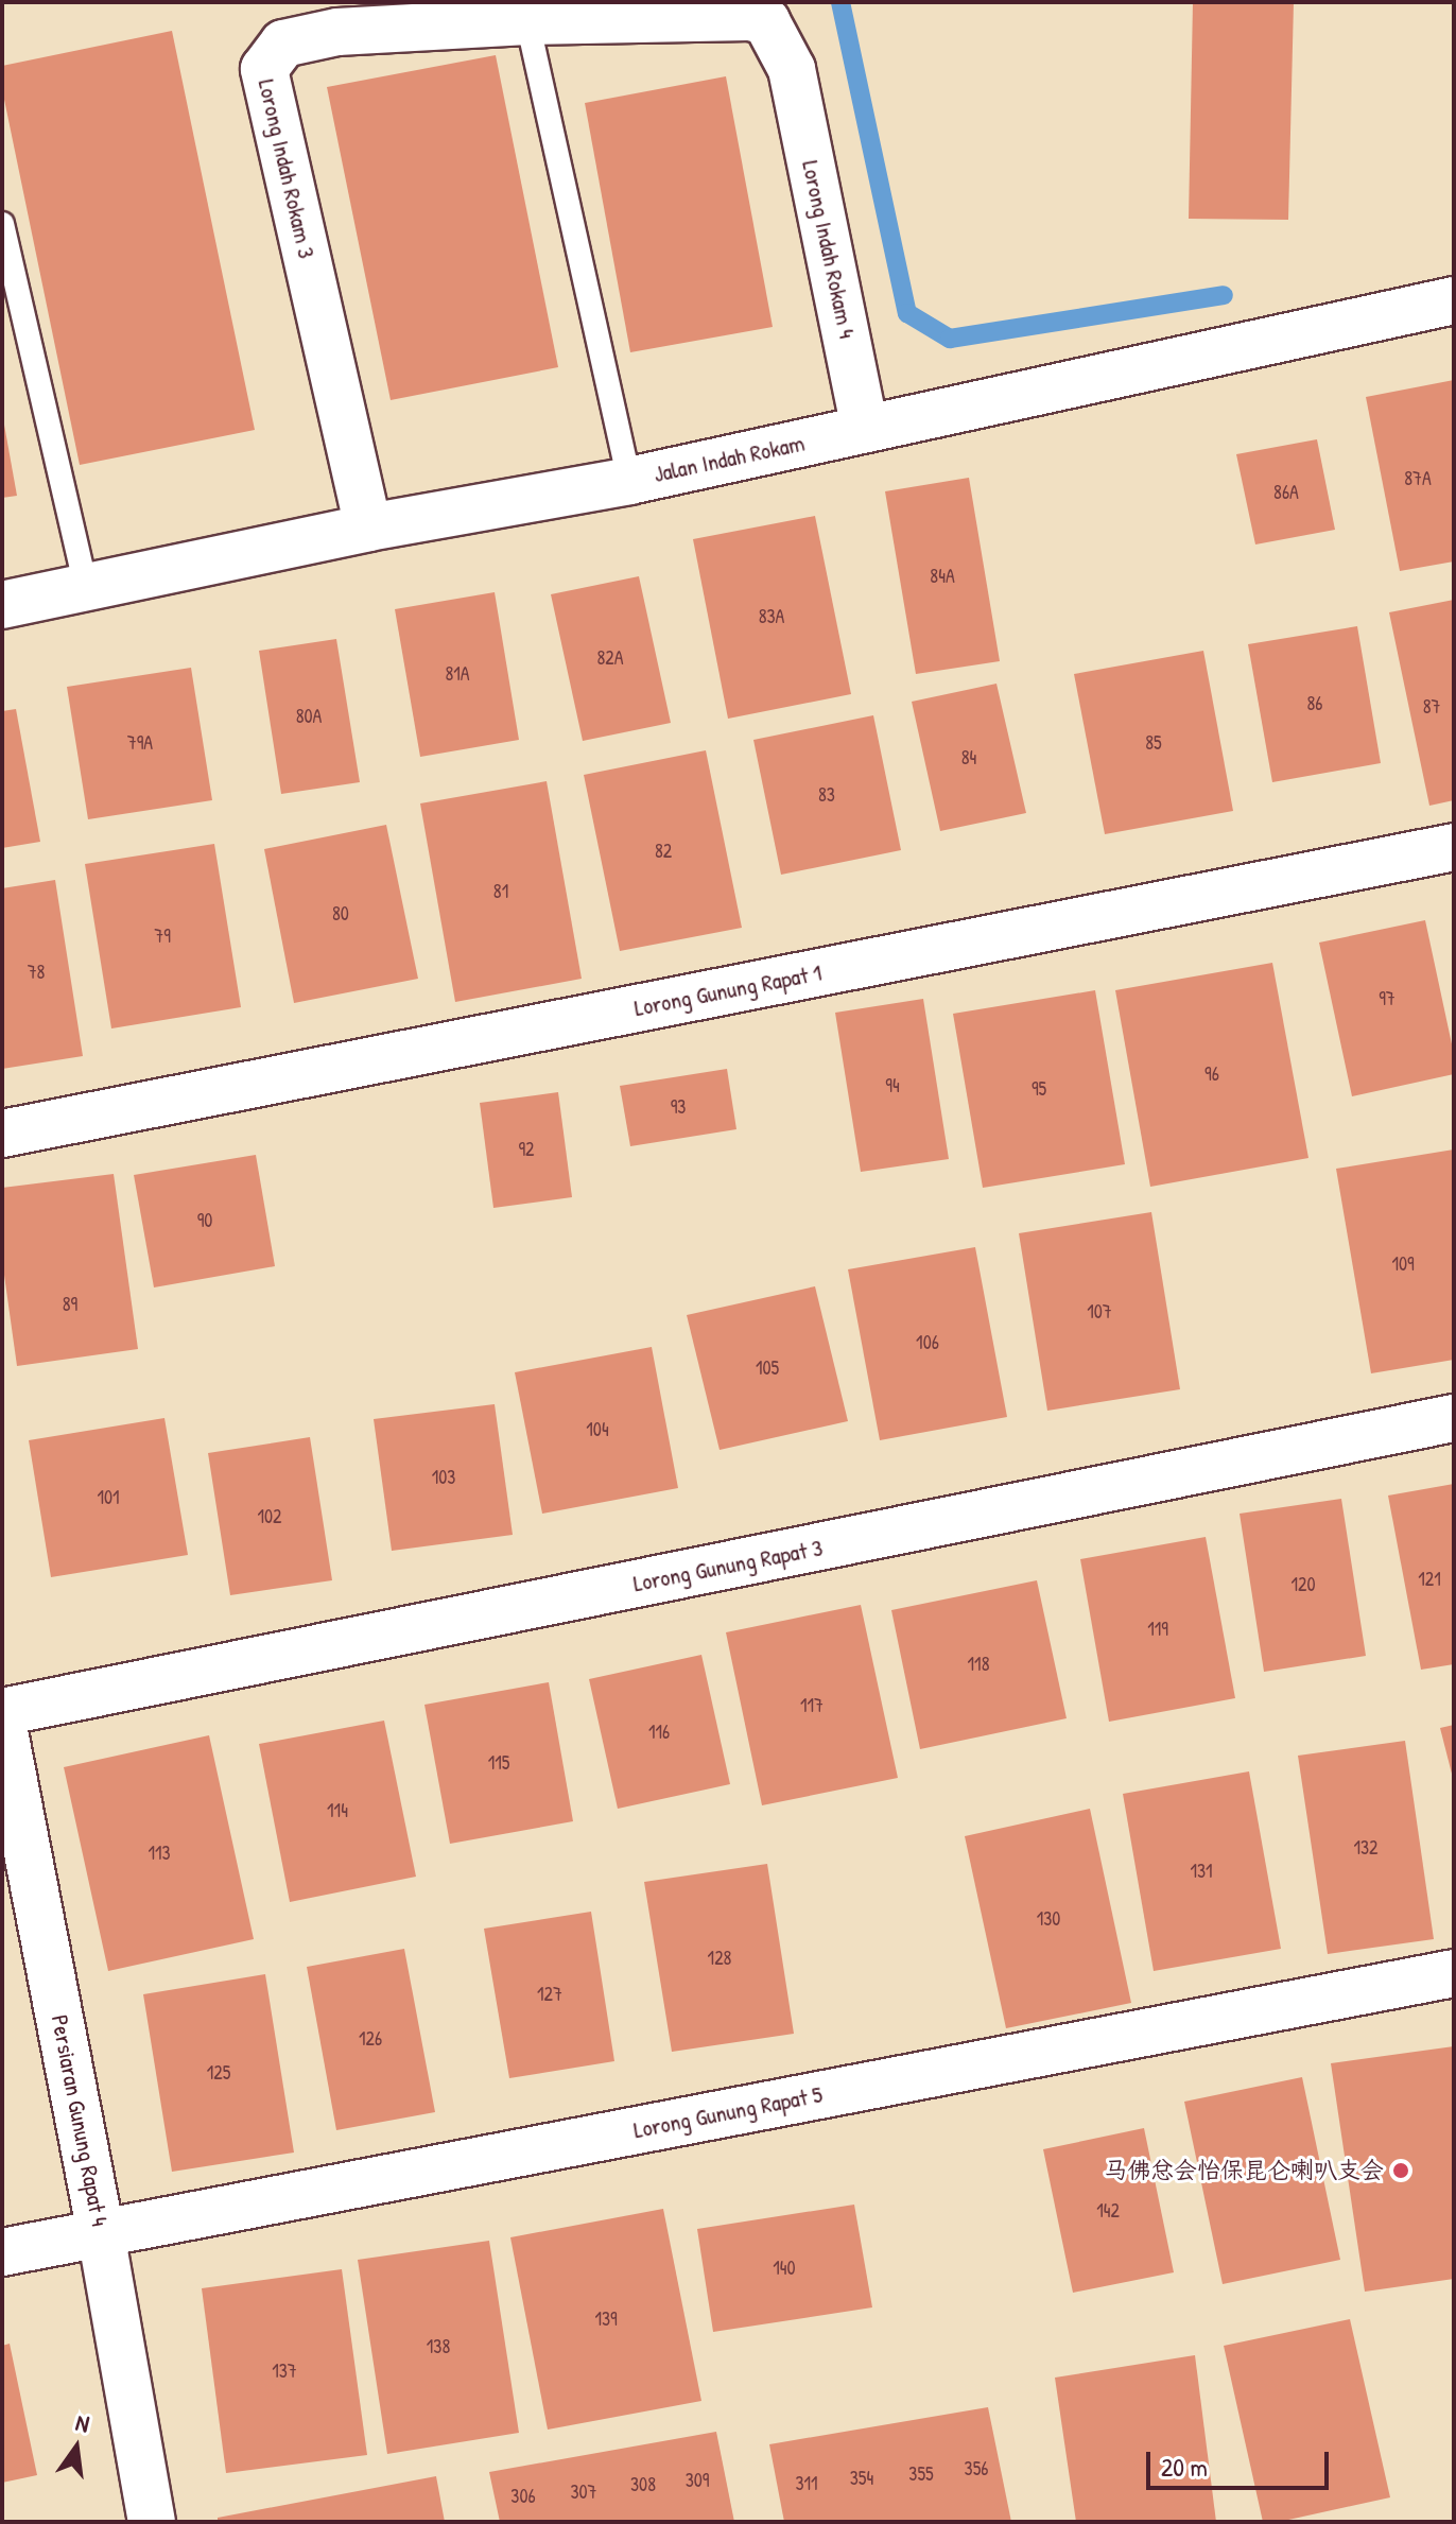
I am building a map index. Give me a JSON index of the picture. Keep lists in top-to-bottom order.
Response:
{
  "streets": {
    "street": [
      "Lorong Indah Rokam 3",
      "Lorong Indah Rokam 4",
      "Jalan Indah Rokam",
      "Lorong Gunung Rapat 1",
      "Lorong Gunung Rapat 3",
      "Lorong Gunung Rapat 5",
      "Persiaran Gunung Rapat 4"
    ]
  },
  "crossings": [
    ["Lorong Indah Rokam 3", "Lorong Indah Rokam 4"],
    ["Lorong Indah Rokam 3", "Jalan Indah Rokam"],
    ["Lorong Indah Rokam 4", "Jalan Indah Rokam"],
    ["Lorong Gunung Rapat 5", "Persiaran Gunung Rapat 4"]
  ],
  "places": ["马佛总会怡保昆仑喇叭支会"],
  "house_numbers": [
    "87A",
    "86A",
    "84A",
    "83A",
    "82A",
    "81A",
    "86",
    "87",
    "80A",
    "79A",
    "85",
    "84",
    "83",
    "82",
    "81",
    "80",
    "79",
    "78",
    "97",
    "96",
    "94",
    "95",
    "93",
    "92",
    "90",
    "109",
    "89",
    "107",
    "106",
    "105",
    "104",
    "103",
    "101",
    "102",
    "121",
    "120",
    "119",
    "118",
    "117",
    "116",
    "115",
    "114",
    "132",
    "113",
    "131",
    "130",
    "128",
    "127",
    "126",
    "125",
    "142",
    "140",
    "139",
    "138",
    "137",
    "356",
    "355",
    "354",
    "309",
    "311",
    "308",
    "307",
    "306"
  ],
  "scale_bar": "20 m",
  "north": "top"
}
